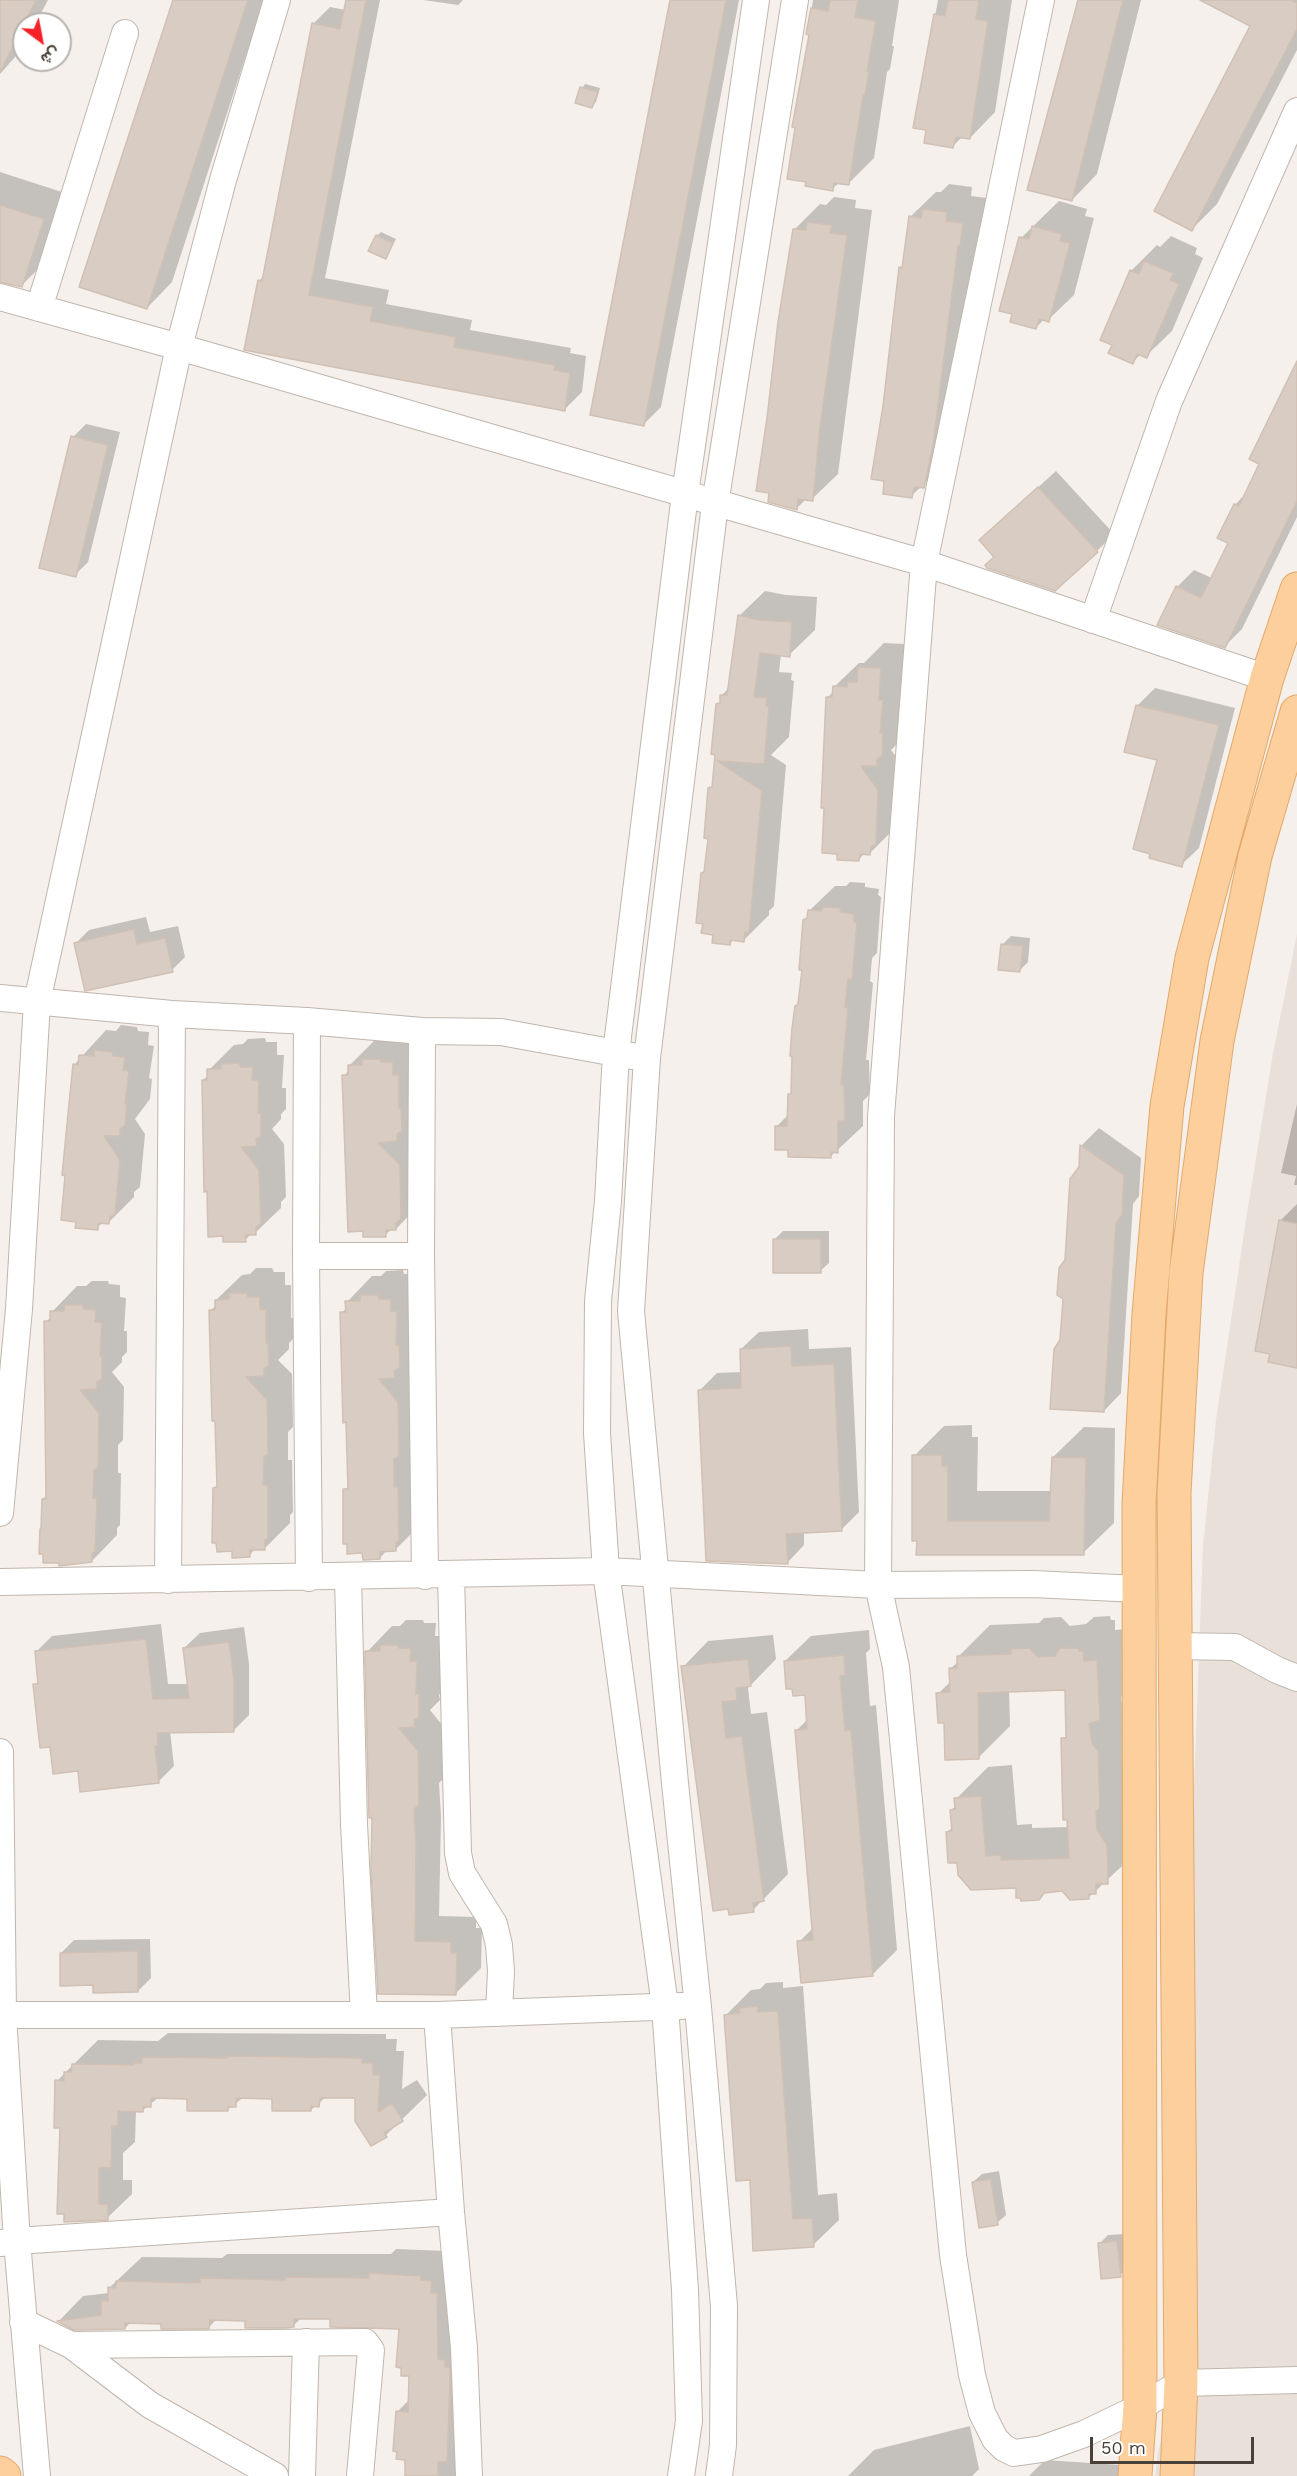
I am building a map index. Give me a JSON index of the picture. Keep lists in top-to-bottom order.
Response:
{
  "scale_bar": "50 m",
  "north": "bottom right"
}
